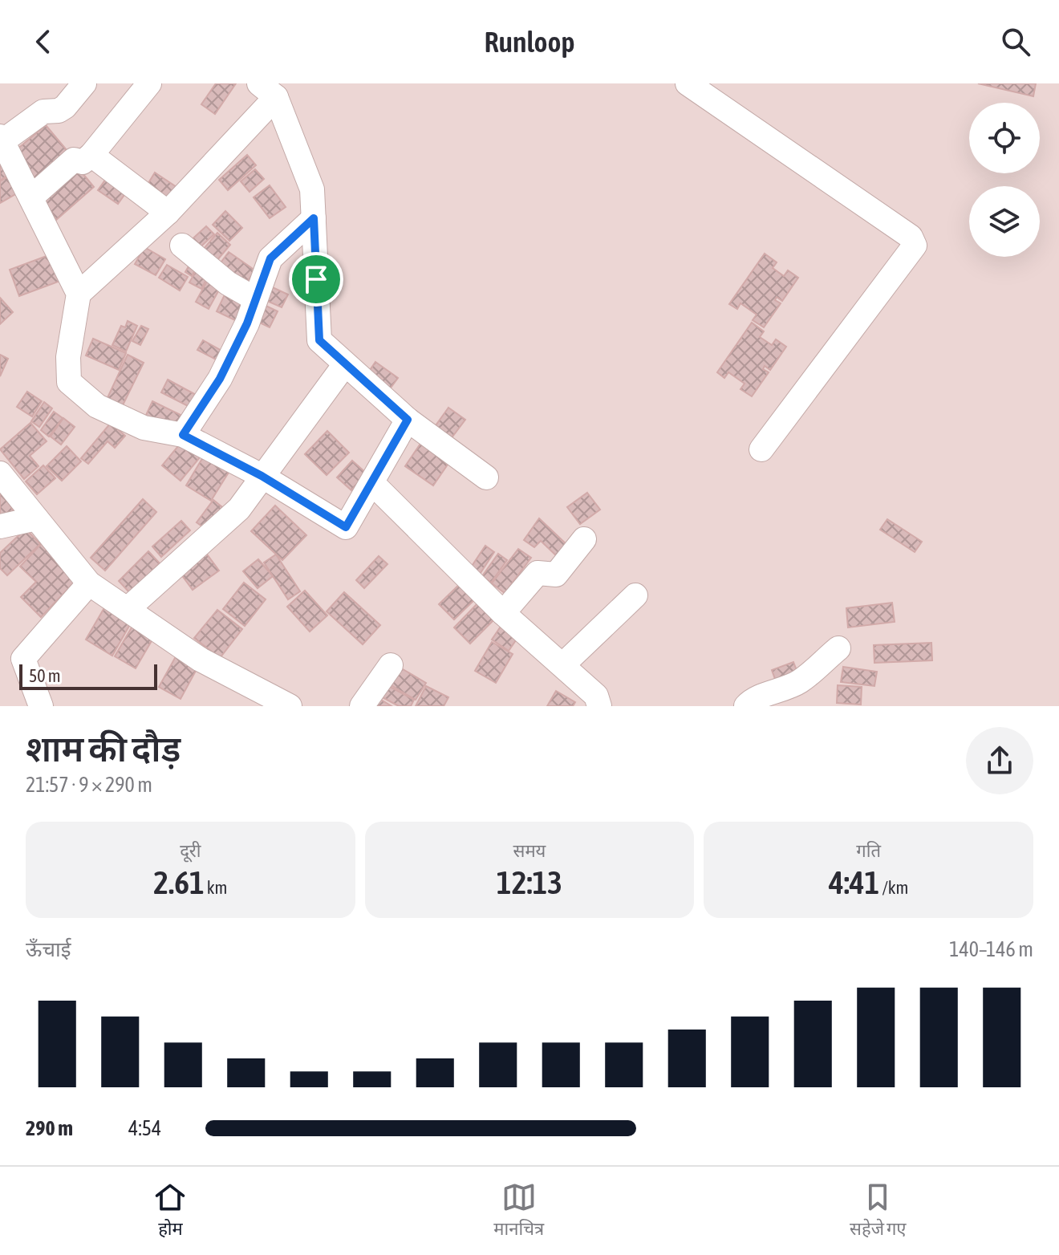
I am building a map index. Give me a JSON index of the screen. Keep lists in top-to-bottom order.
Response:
{
  "scale_bar": "50 m",
  "page": {
    "header": "Runloop",
    "scale": "50 m",
    "heading": ["शाम की दौड़", "21:57 · 9 × 290 m"],
    "stats": [
      ["दूरी", "2.61 km"],
      ["समय", "12:13"],
      ["गति", "4:41 /km"]
    ],
    "chart": ["ऊँचाई", "140–146 m"],
    "list": [
      {
        "name": "290 m",
        "note": "4:54"
      }
    ],
    "tabs": ["होम", "मानचित्र", "सहेजे गए"]
  }
}
